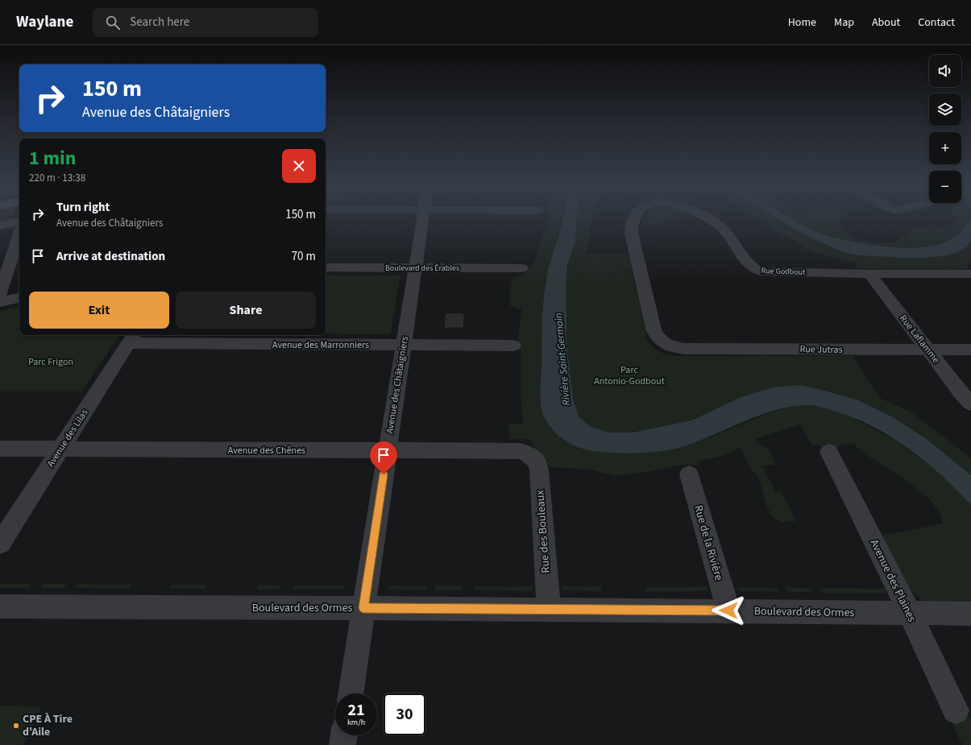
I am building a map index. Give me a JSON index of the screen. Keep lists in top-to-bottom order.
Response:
{
  "streets": {
    "street": [
      "Boulevard des Érables",
      "Rue Godbout",
      "Rue Laflamme",
      "Avenue des Marronniers",
      "Rue Jutras",
      "Avenue des Châtaigniers",
      "Avenue des Lilas",
      "Avenue des Chênes",
      "Rue des Bouleaux",
      "Rue de la Rivière",
      "Avenue des Plaines",
      "Boulevard des Ormes"
    ]
  },
  "crossings": [
    ["Boulevard des Érables", "Avenue des Châtaigniers"],
    ["Rue Godbout", "Rue Laflamme"],
    ["Rue Godbout", "Rue Jutras"],
    ["Rue Laflamme", "Rue Jutras"],
    ["Avenue des Marronniers", "Avenue des Châtaigniers"],
    ["Avenue des Marronniers", "Avenue des Lilas"],
    ["Avenue des Châtaigniers", "Avenue des Chênes"],
    ["Avenue des Châtaigniers", "Boulevard des Ormes"],
    ["Avenue des Lilas", "Avenue des Chênes"],
    ["Avenue des Chênes", "Rue des Bouleaux"],
    ["Rue des Bouleaux", "Boulevard des Ormes"],
    ["Rue de la Rivière", "Boulevard des Ormes"],
    ["Avenue des Plaines", "Boulevard des Ormes"]
  ],
  "water": ["Rivière Saint-Germain"],
  "parks": ["Parc Frigon", "Parc Antonio-Godbout"],
  "places": ["CPE À Tire d'Aile"],
  "page": {
    "header": "Waylane",
    "search": "Search here",
    "nav": [
      "Home",
      "Map",
      "About",
      "Contact"
    ],
    "map_buttons": ["+", "−"],
    "turn": ["150 m", "Avenue des Châtaigniers"],
    "heading": ["1 min", "220 m · 13:38"],
    "list": [
      {
        "name": "Turn right",
        "note": "Avenue des Châtaigniers",
        "value": "150 m"
      },
      {
        "name": "Arrive at destination",
        "value": "70 m"
      }
    ],
    "buttons": ["Exit", "Share"],
    "speed": "21 km/h",
    "limit": "30"
  }
}
